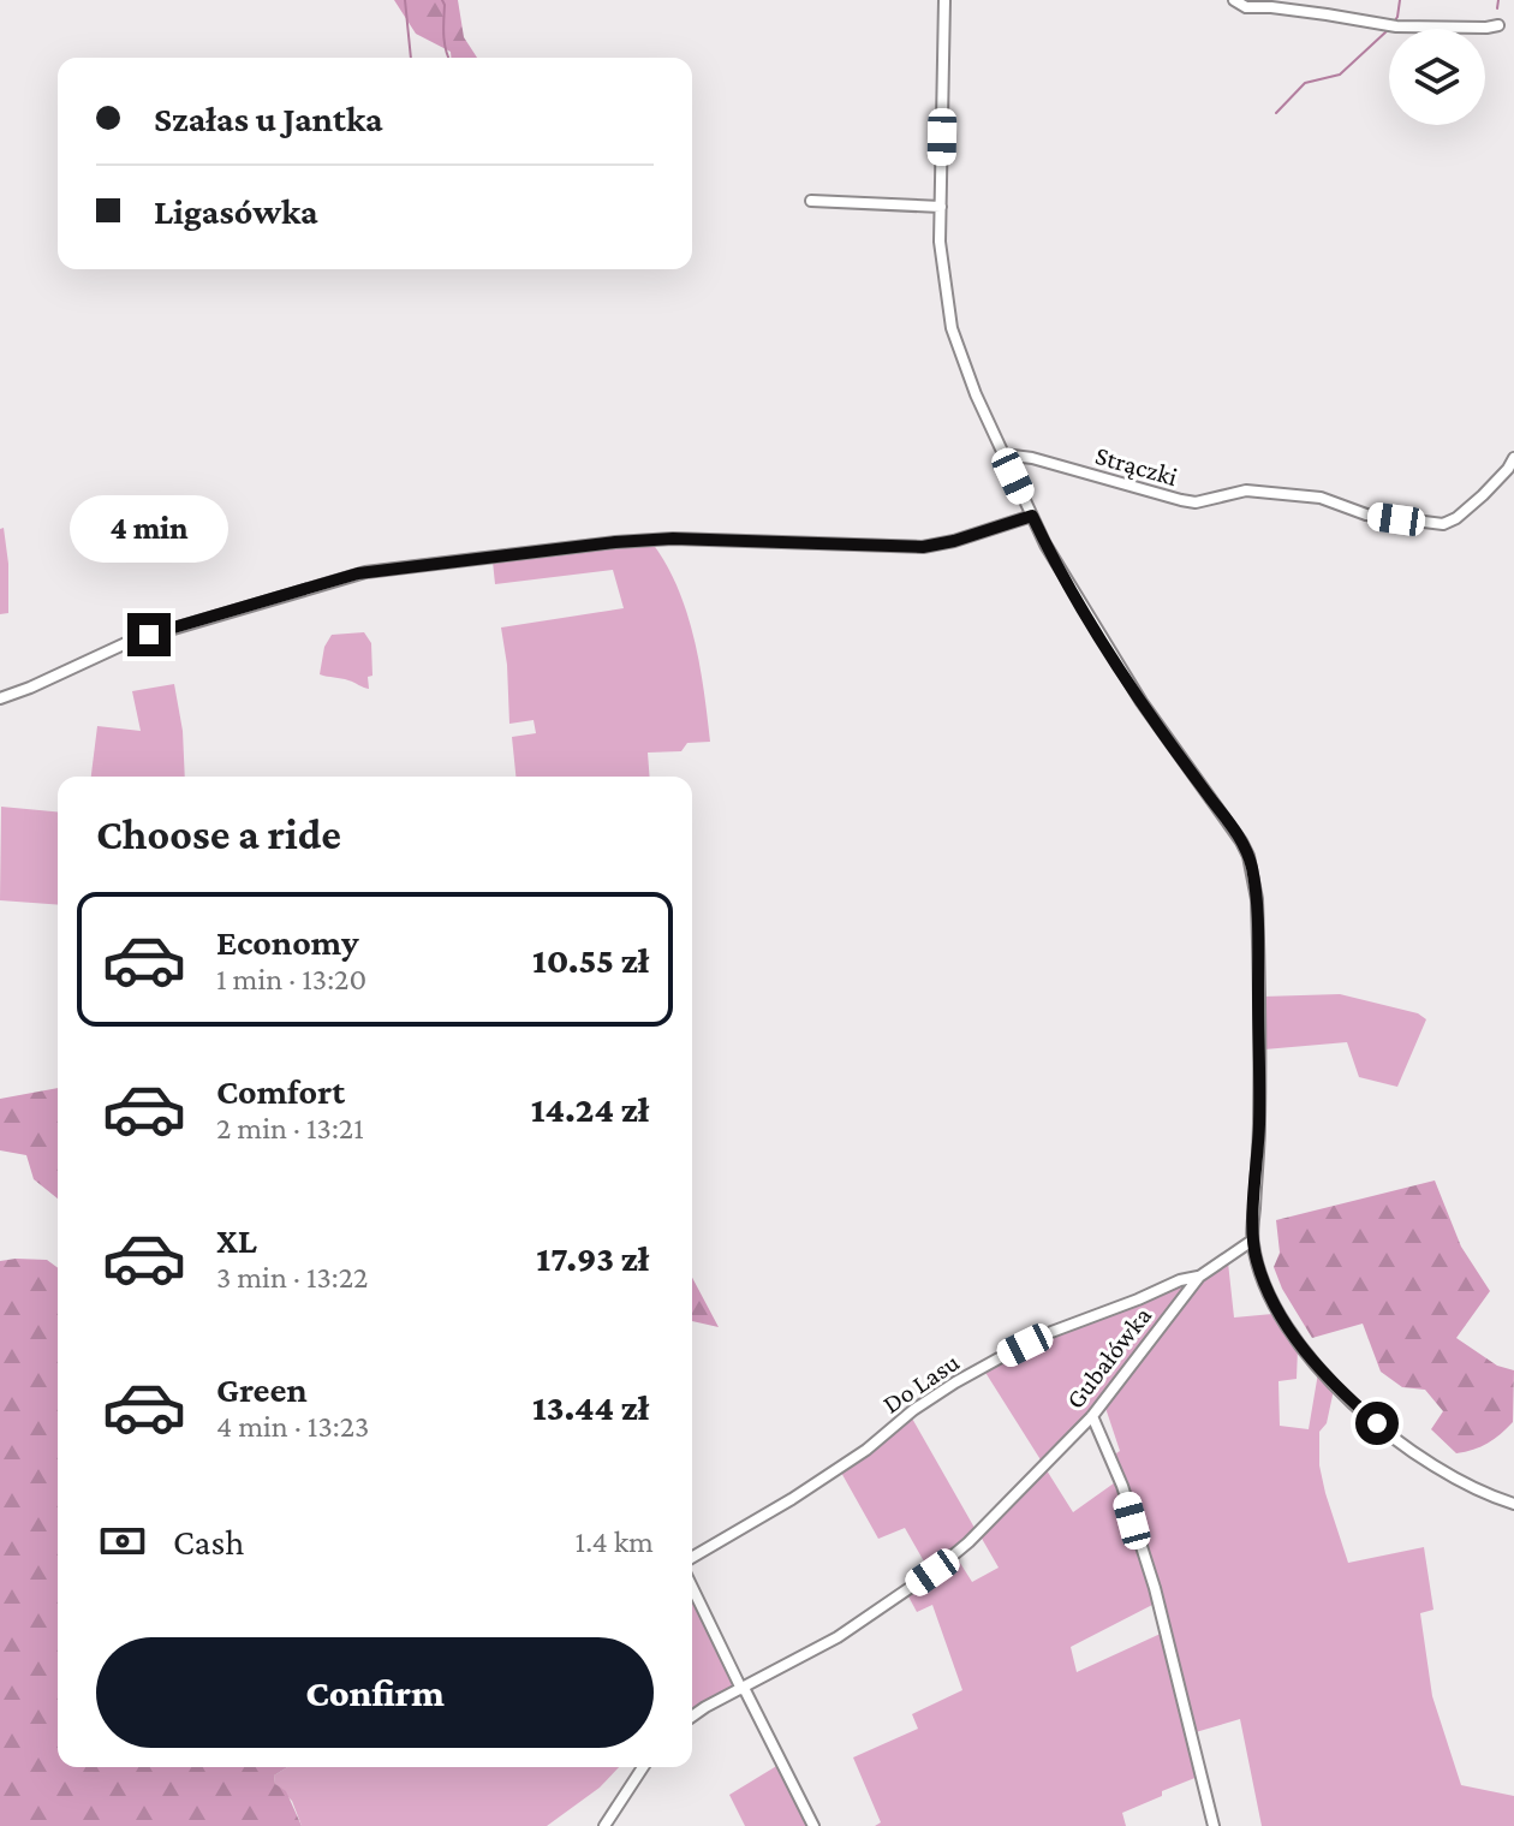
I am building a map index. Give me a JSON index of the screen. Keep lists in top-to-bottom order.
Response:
{
  "streets": {
    "street": ["Strączki", "Gubałówka", "Do Lasu"]
  },
  "crossings": [
    ["Gubałówka", "Do Lasu"]
  ],
  "page": {
    "banner": ["Szałas u Jantka", "Ligasówka"],
    "bubble": "4 min",
    "heading": "Choose a ride",
    "list": [
      {
        "name": "Economy",
        "note": "1 min · 13:20",
        "value": "10.55 zł"
      },
      {
        "name": "Comfort",
        "note": "2 min · 13:21",
        "value": "14.24 zł"
      },
      {
        "name": "XL",
        "note": "3 min · 13:22",
        "value": "17.93 zł"
      },
      {
        "name": "Green",
        "note": "4 min · 13:23",
        "value": "13.44 zł"
      }
    ],
    "pay": ["Cash", "1.4 km"],
    "buttons": "Confirm"
  }
}
